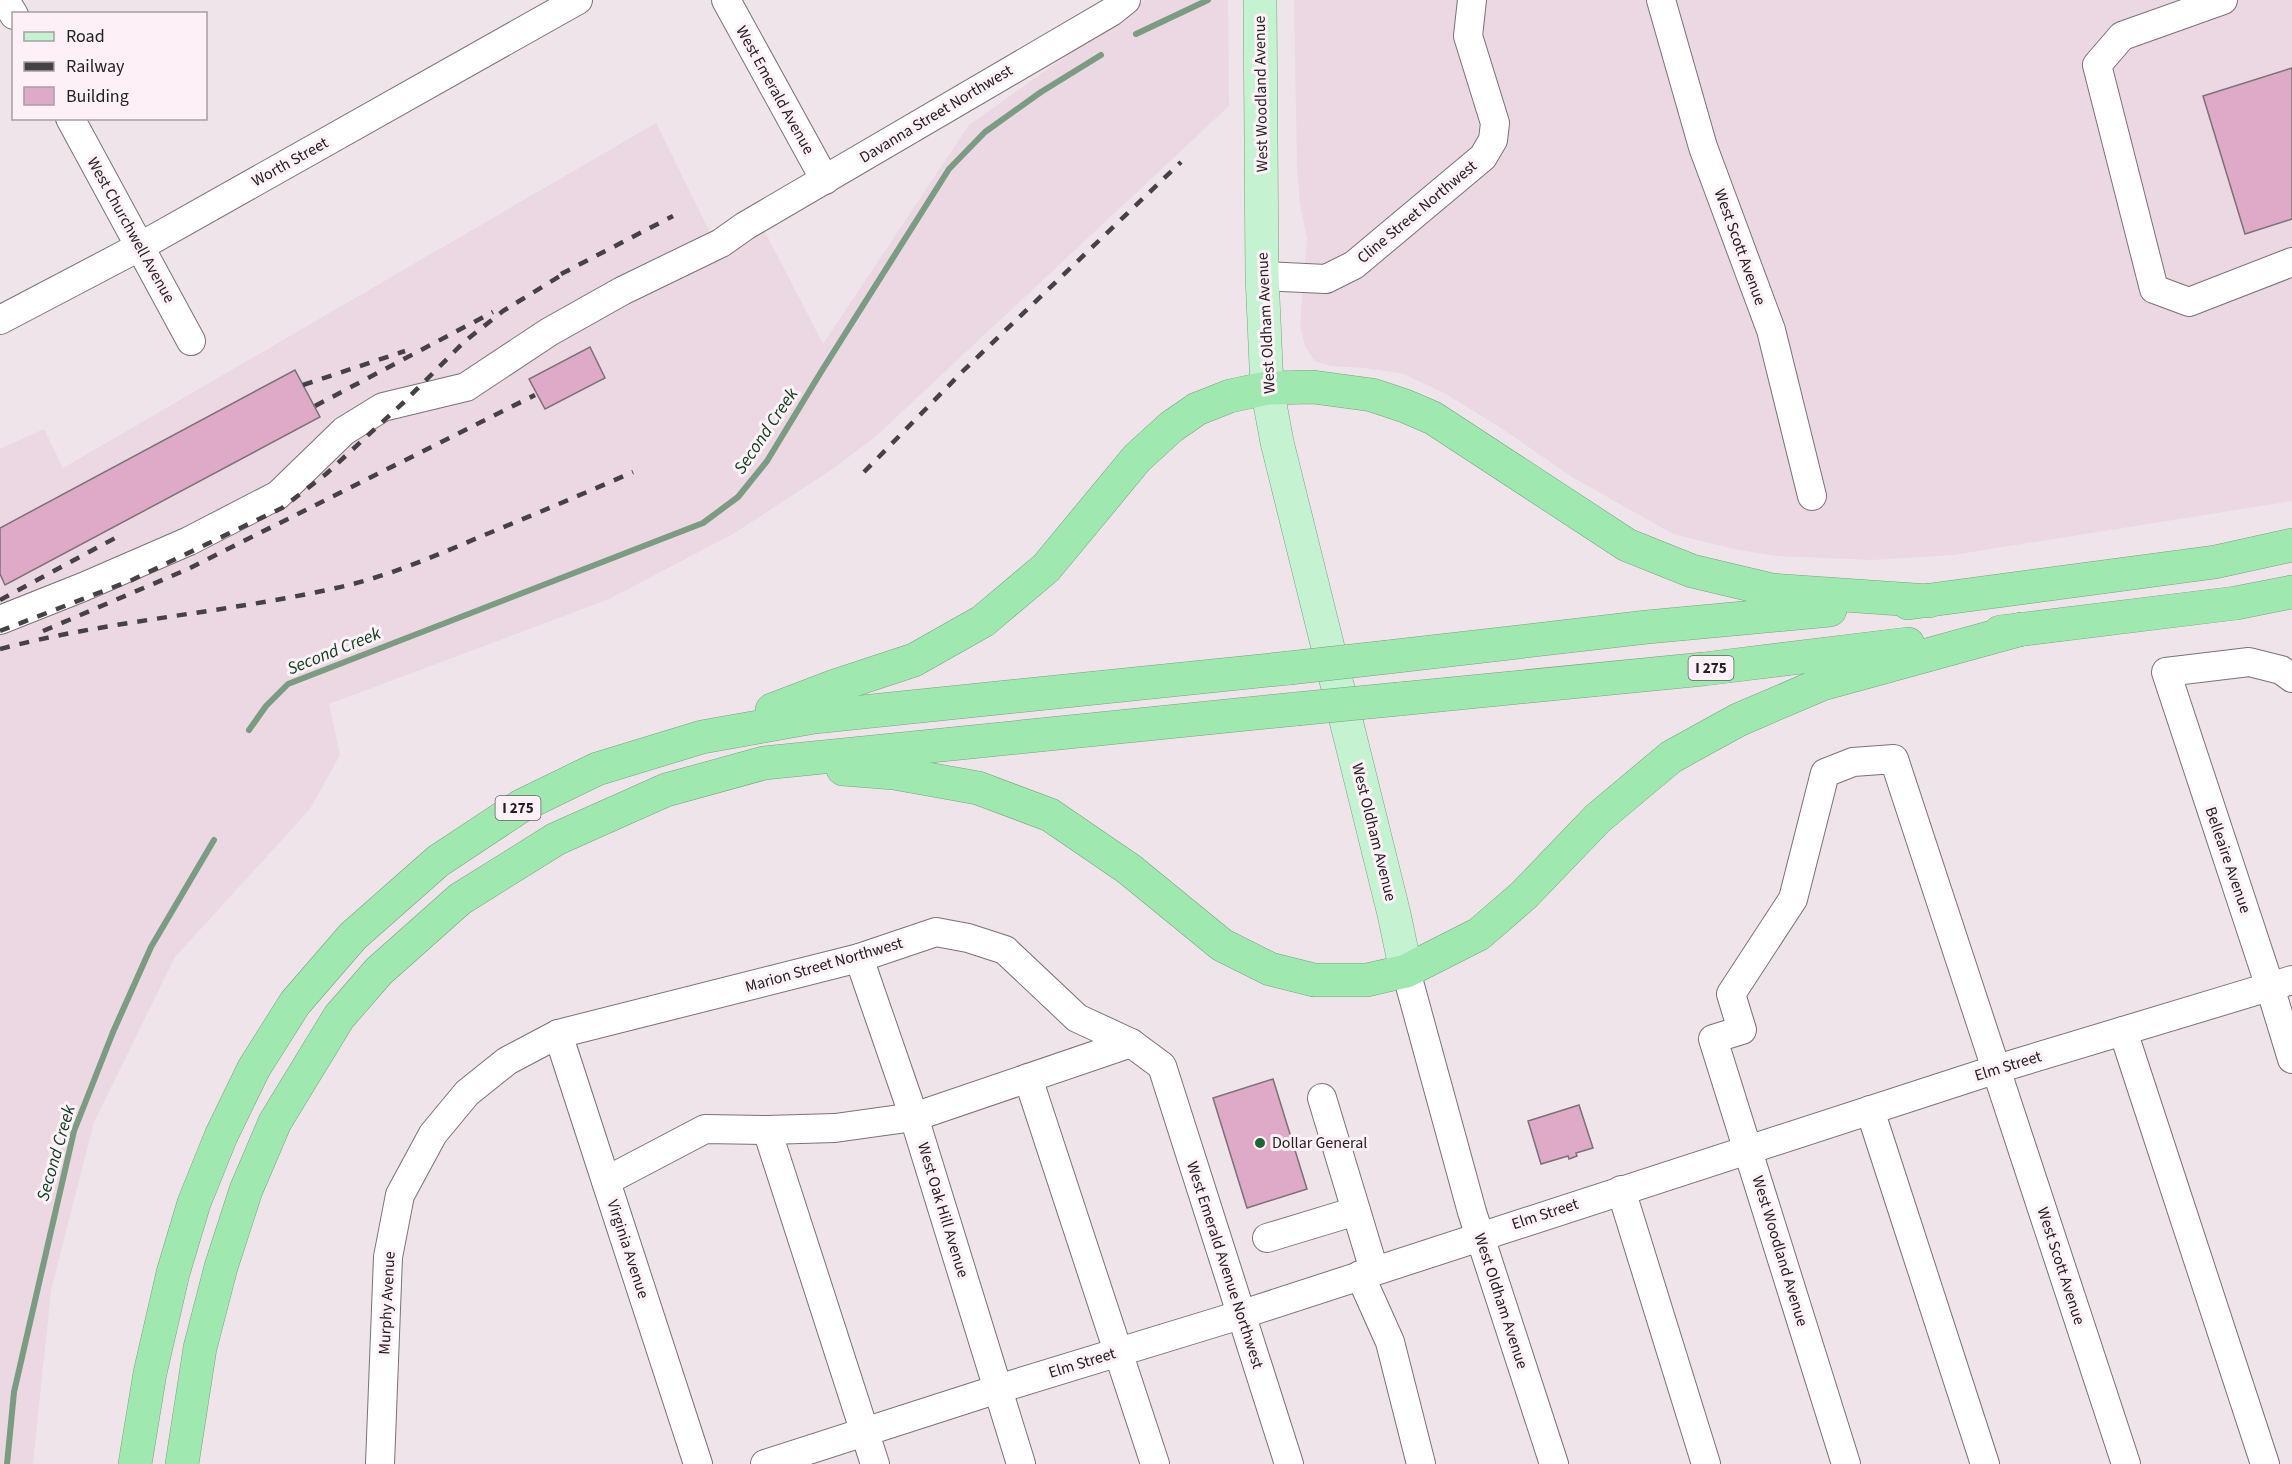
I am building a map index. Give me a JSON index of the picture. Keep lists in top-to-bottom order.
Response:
{
  "streets": {
    "highway": ["I 275"],
    "main road": ["West Woodland Avenue", "West Oldham Avenue"],
    "street": [
      "West Emerald Avenue",
      "Davanna Street Northwest",
      "Worth Street",
      "Cline Street Northwest",
      "West Churchwell Avenue",
      "West Scott Avenue",
      "Belleaire Avenue",
      "Marion Street Northwest",
      "Elm Street",
      "West Oak Hill Avenue",
      "Virginia Avenue",
      "West Emerald Avenue Northwest",
      "Murphy Avenue"
    ]
  },
  "crossings": [
    ["West Emerald Avenue", "Davanna Street Northwest"],
    ["West Woodland Avenue", "West Scott Avenue"],
    ["West Woodland Avenue", "West Oldham Avenue"],
    ["West Woodland Avenue", "Elm Street"],
    ["Worth Street", "West Churchwell Avenue"],
    ["Cline Street Northwest", "West Oldham Avenue"],
    ["West Scott Avenue", "Elm Street"],
    ["West Oldham Avenue", "Elm Street"],
    ["Belleaire Avenue", "Elm Street"],
    ["Marion Street Northwest", "West Oak Hill Avenue"],
    ["Marion Street Northwest", "Virginia Avenue"],
    ["Marion Street Northwest", "West Emerald Avenue Northwest"],
    ["Marion Street Northwest", "Murphy Avenue"],
    ["Elm Street", "West Oak Hill Avenue"],
    ["Elm Street", "West Emerald Avenue Northwest"],
    ["Virginia Avenue", "Murphy Avenue"]
  ],
  "water": ["Second Creek"],
  "places": ["Dollar General"],
  "legend": ["Road", "Railway", "Building"]
}
